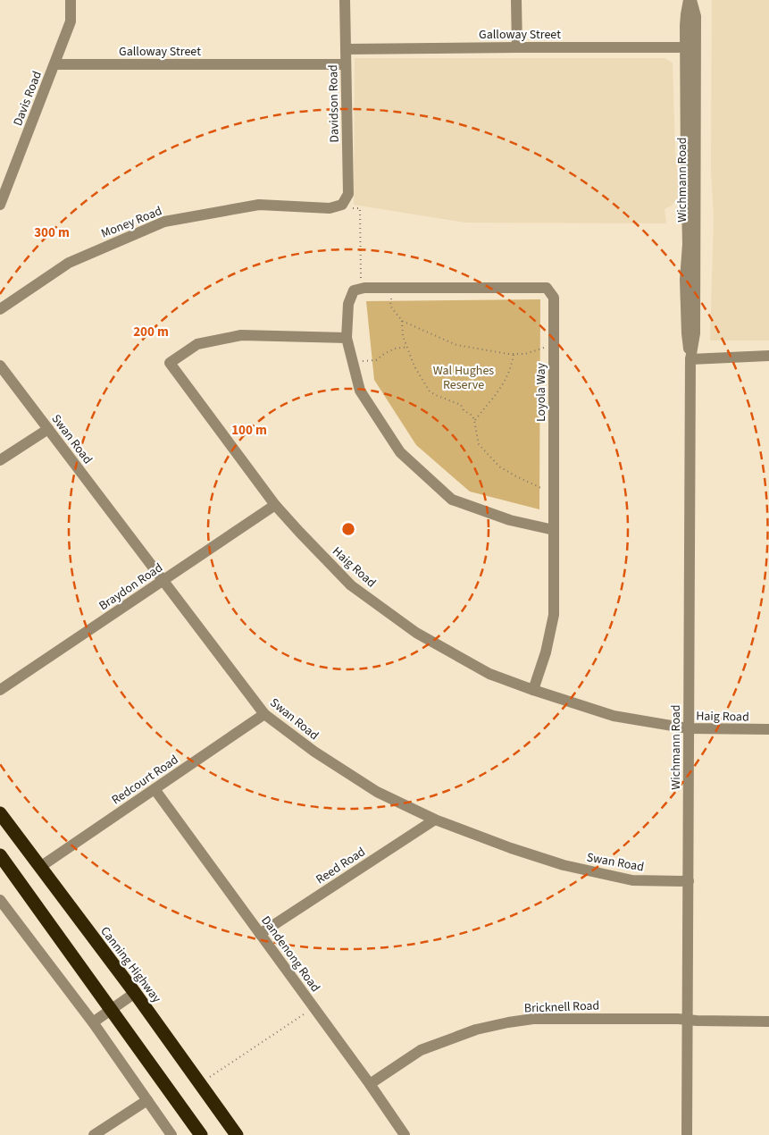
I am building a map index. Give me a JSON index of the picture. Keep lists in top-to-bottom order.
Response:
{
  "streets": {
    "highway": ["Canning Highway"],
    "street": [
      "Galloway Street",
      "Davis Road",
      "Davidson Road",
      "Wichmann Road",
      "Money Road",
      "Loyola Way",
      "Swan Road",
      "Haig Road",
      "Braydon Road",
      "Redcourt Road",
      "Reed Road",
      "Dandenong Road",
      "Bricknell Road"
    ]
  },
  "crossings": [
    ["Galloway Street", "Davis Road"],
    ["Galloway Street", "Davidson Road"],
    ["Galloway Street", "Wichmann Road"],
    ["Davidson Road", "Money Road"],
    ["Wichmann Road", "Swan Road"],
    ["Wichmann Road", "Haig Road"],
    ["Wichmann Road", "Bricknell Road"],
    ["Loyola Way", "Haig Road"],
    ["Swan Road", "Braydon Road"],
    ["Swan Road", "Redcourt Road"],
    ["Swan Road", "Reed Road"],
    ["Haig Road", "Braydon Road"],
    ["Redcourt Road", "Dandenong Road"],
    ["Redcourt Road", "Canning Highway"],
    ["Reed Road", "Dandenong Road"],
    ["Dandenong Road", "Bricknell Road"]
  ],
  "parks": ["Wal Hughes Reserve"],
  "rings": ["300 m", "200 m", "100 m"]
}
